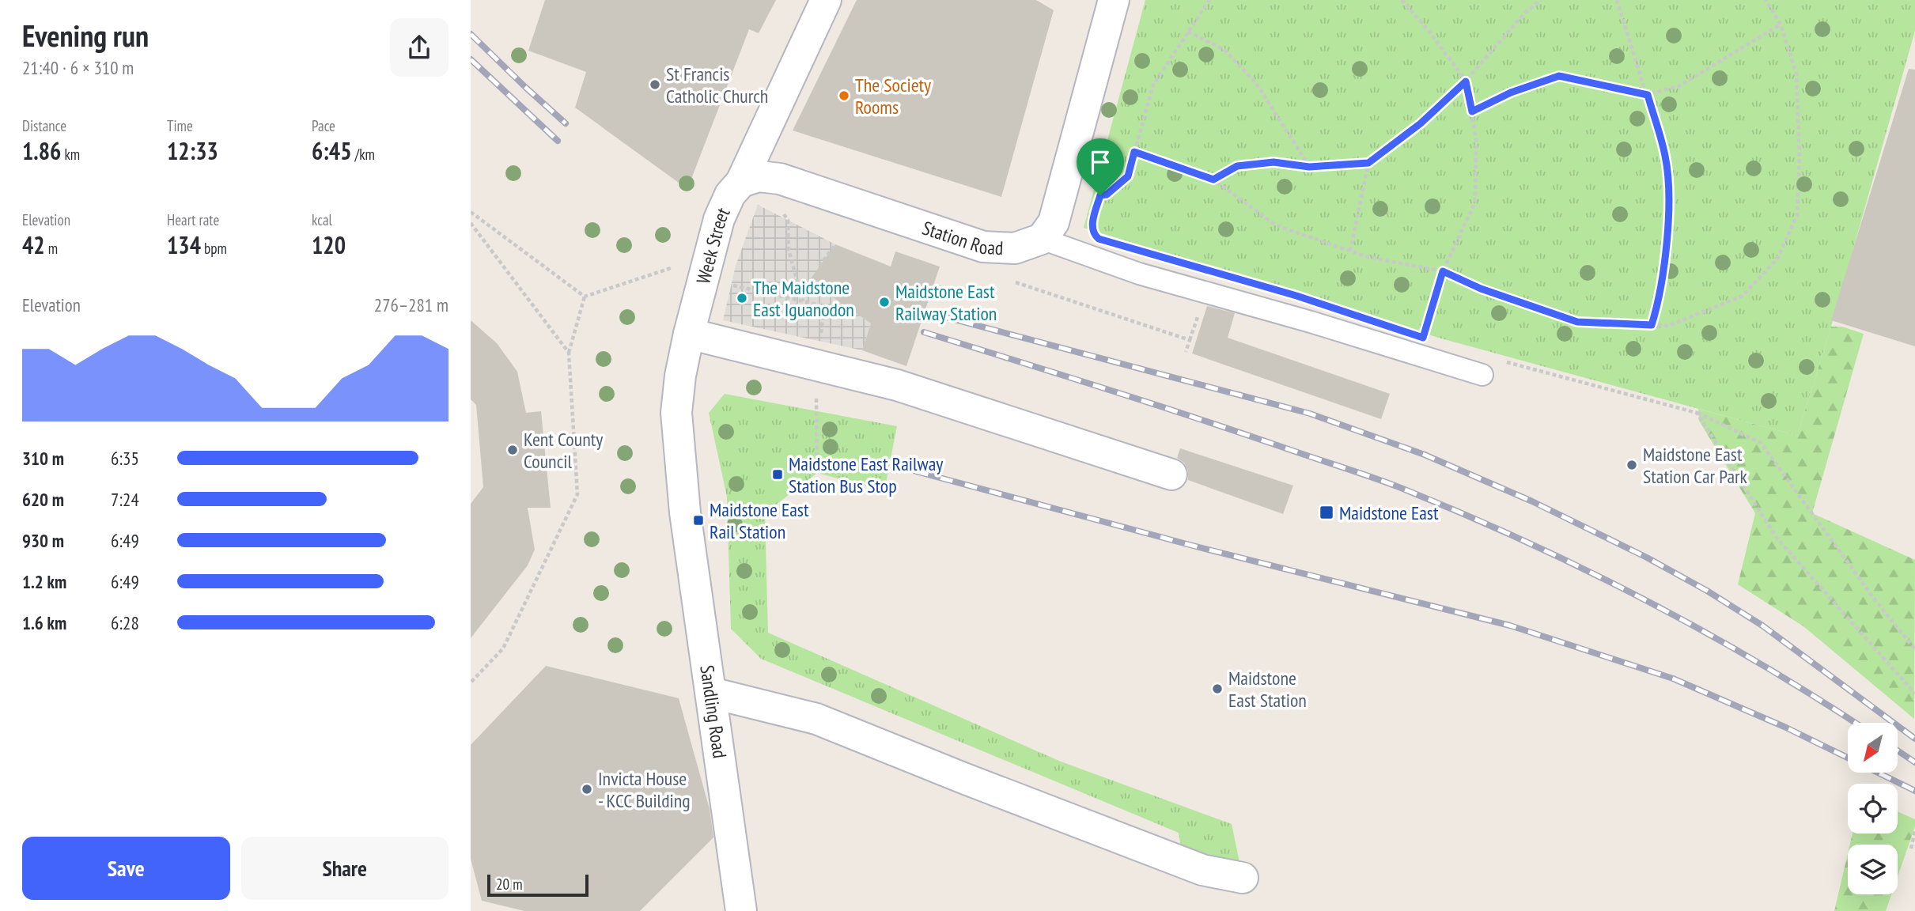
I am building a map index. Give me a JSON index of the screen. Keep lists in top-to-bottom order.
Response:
{
  "streets": {
    "street": ["Station Road", "Week Street", "Sandling Road"]
  },
  "crossings": [
    ["Station Road", "Week Street"],
    ["Week Street", "Sandling Road"]
  ],
  "places": {
    "other": [
      "St Francis Catholic Church",
      "The Society Rooms",
      "The Maidstone East Iguanodon",
      "Maidstone East Railway Station",
      "Kent County Council",
      "Maidstone East Station Car Park",
      "Maidstone East Station",
      "Invicta House - KCC Building"
    ],
    "transit": ["Maidstone East Railway Station Bus Stop", "Maidstone East", "Maidstone East Rail Station"]
  },
  "scale_bar": "20 m",
  "north": "bottom left",
  "page": {
    "heading": ["Evening run", "21:40 · 6 × 310 m"],
    "stats": [
      ["Distance", "1.86 km"],
      ["Time", "12:33"],
      ["Pace", "6:45 /km"],
      ["Elevation", "42 m"],
      ["Heart rate", "134 bpm"],
      ["kcal", "120"]
    ],
    "chart": ["Elevation", "276–281 m"],
    "list": [
      {
        "name": "310 m",
        "note": "6:35"
      },
      {
        "name": "620 m",
        "note": "7:24"
      },
      {
        "name": "930 m",
        "note": "6:49"
      },
      {
        "name": "1.2 km",
        "note": "6:49"
      },
      {
        "name": "1.6 km",
        "note": "6:28"
      }
    ],
    "buttons": ["Save", "Share"],
    "scale": "20 m"
  }
}
